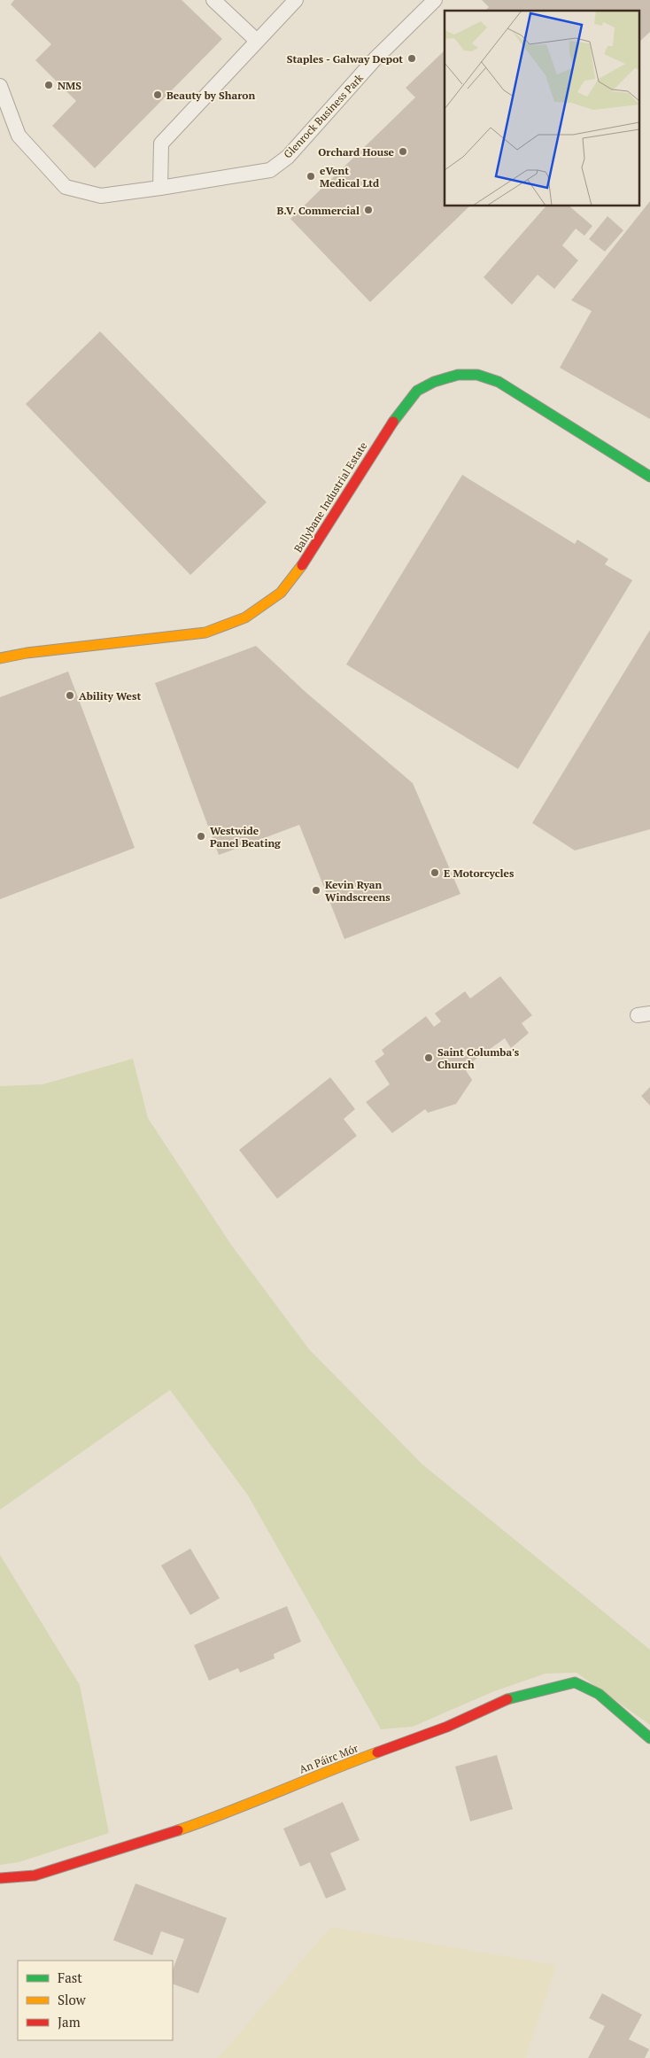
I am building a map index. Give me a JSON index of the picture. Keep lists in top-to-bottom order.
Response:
{
  "streets": {
    "street": ["Ballybane Industrial Estate", "An Páirc Mór"],
    "lane": ["Glenrock Business Park"]
  },
  "places": [
    "Staples - Galway Depot",
    "NMS",
    "Beauty by Sharon",
    "Orchard House",
    "eVent Medical Ltd",
    "B.V. Commercial",
    "Ability West",
    "Westwide Panel Beating",
    "E Motorcycles",
    "Kevin Ryan Windscreens",
    "Saint Columba's Church"
  ],
  "legend": ["Fast", "Slow", "Jam"]
}
